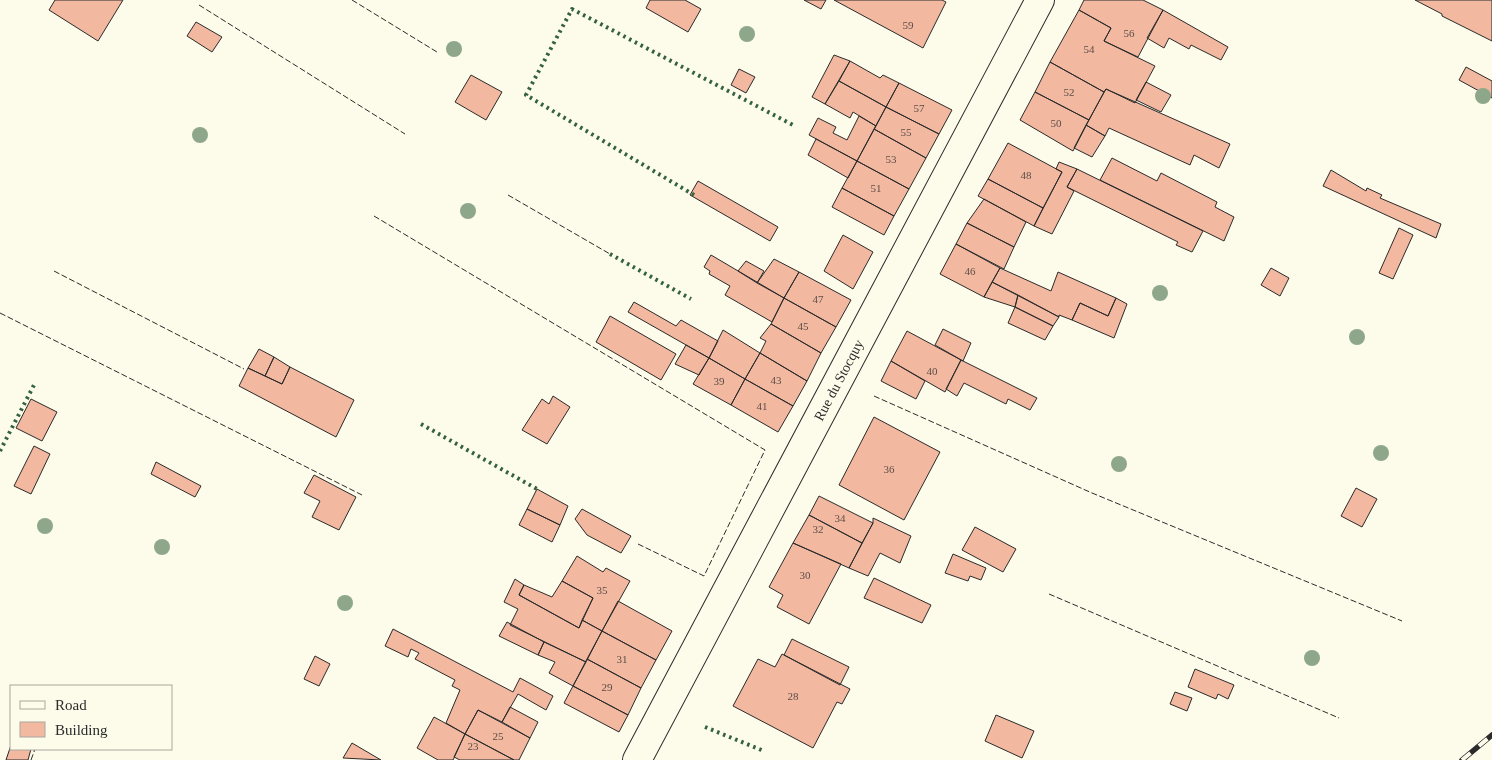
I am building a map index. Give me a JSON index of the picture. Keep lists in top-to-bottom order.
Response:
{
  "streets": {
    "street": ["Rue du Stocquy"]
  },
  "house_numbers": [
    "59",
    "56",
    "54",
    "52",
    "57",
    "50",
    "55",
    "53",
    "48",
    "51",
    "46",
    "47",
    "45",
    "40",
    "43",
    "39",
    "41",
    "36",
    "34",
    "32",
    "30",
    "35",
    "31",
    "29",
    "28",
    "25",
    "23"
  ],
  "legend": ["Road", "Building"]
}
